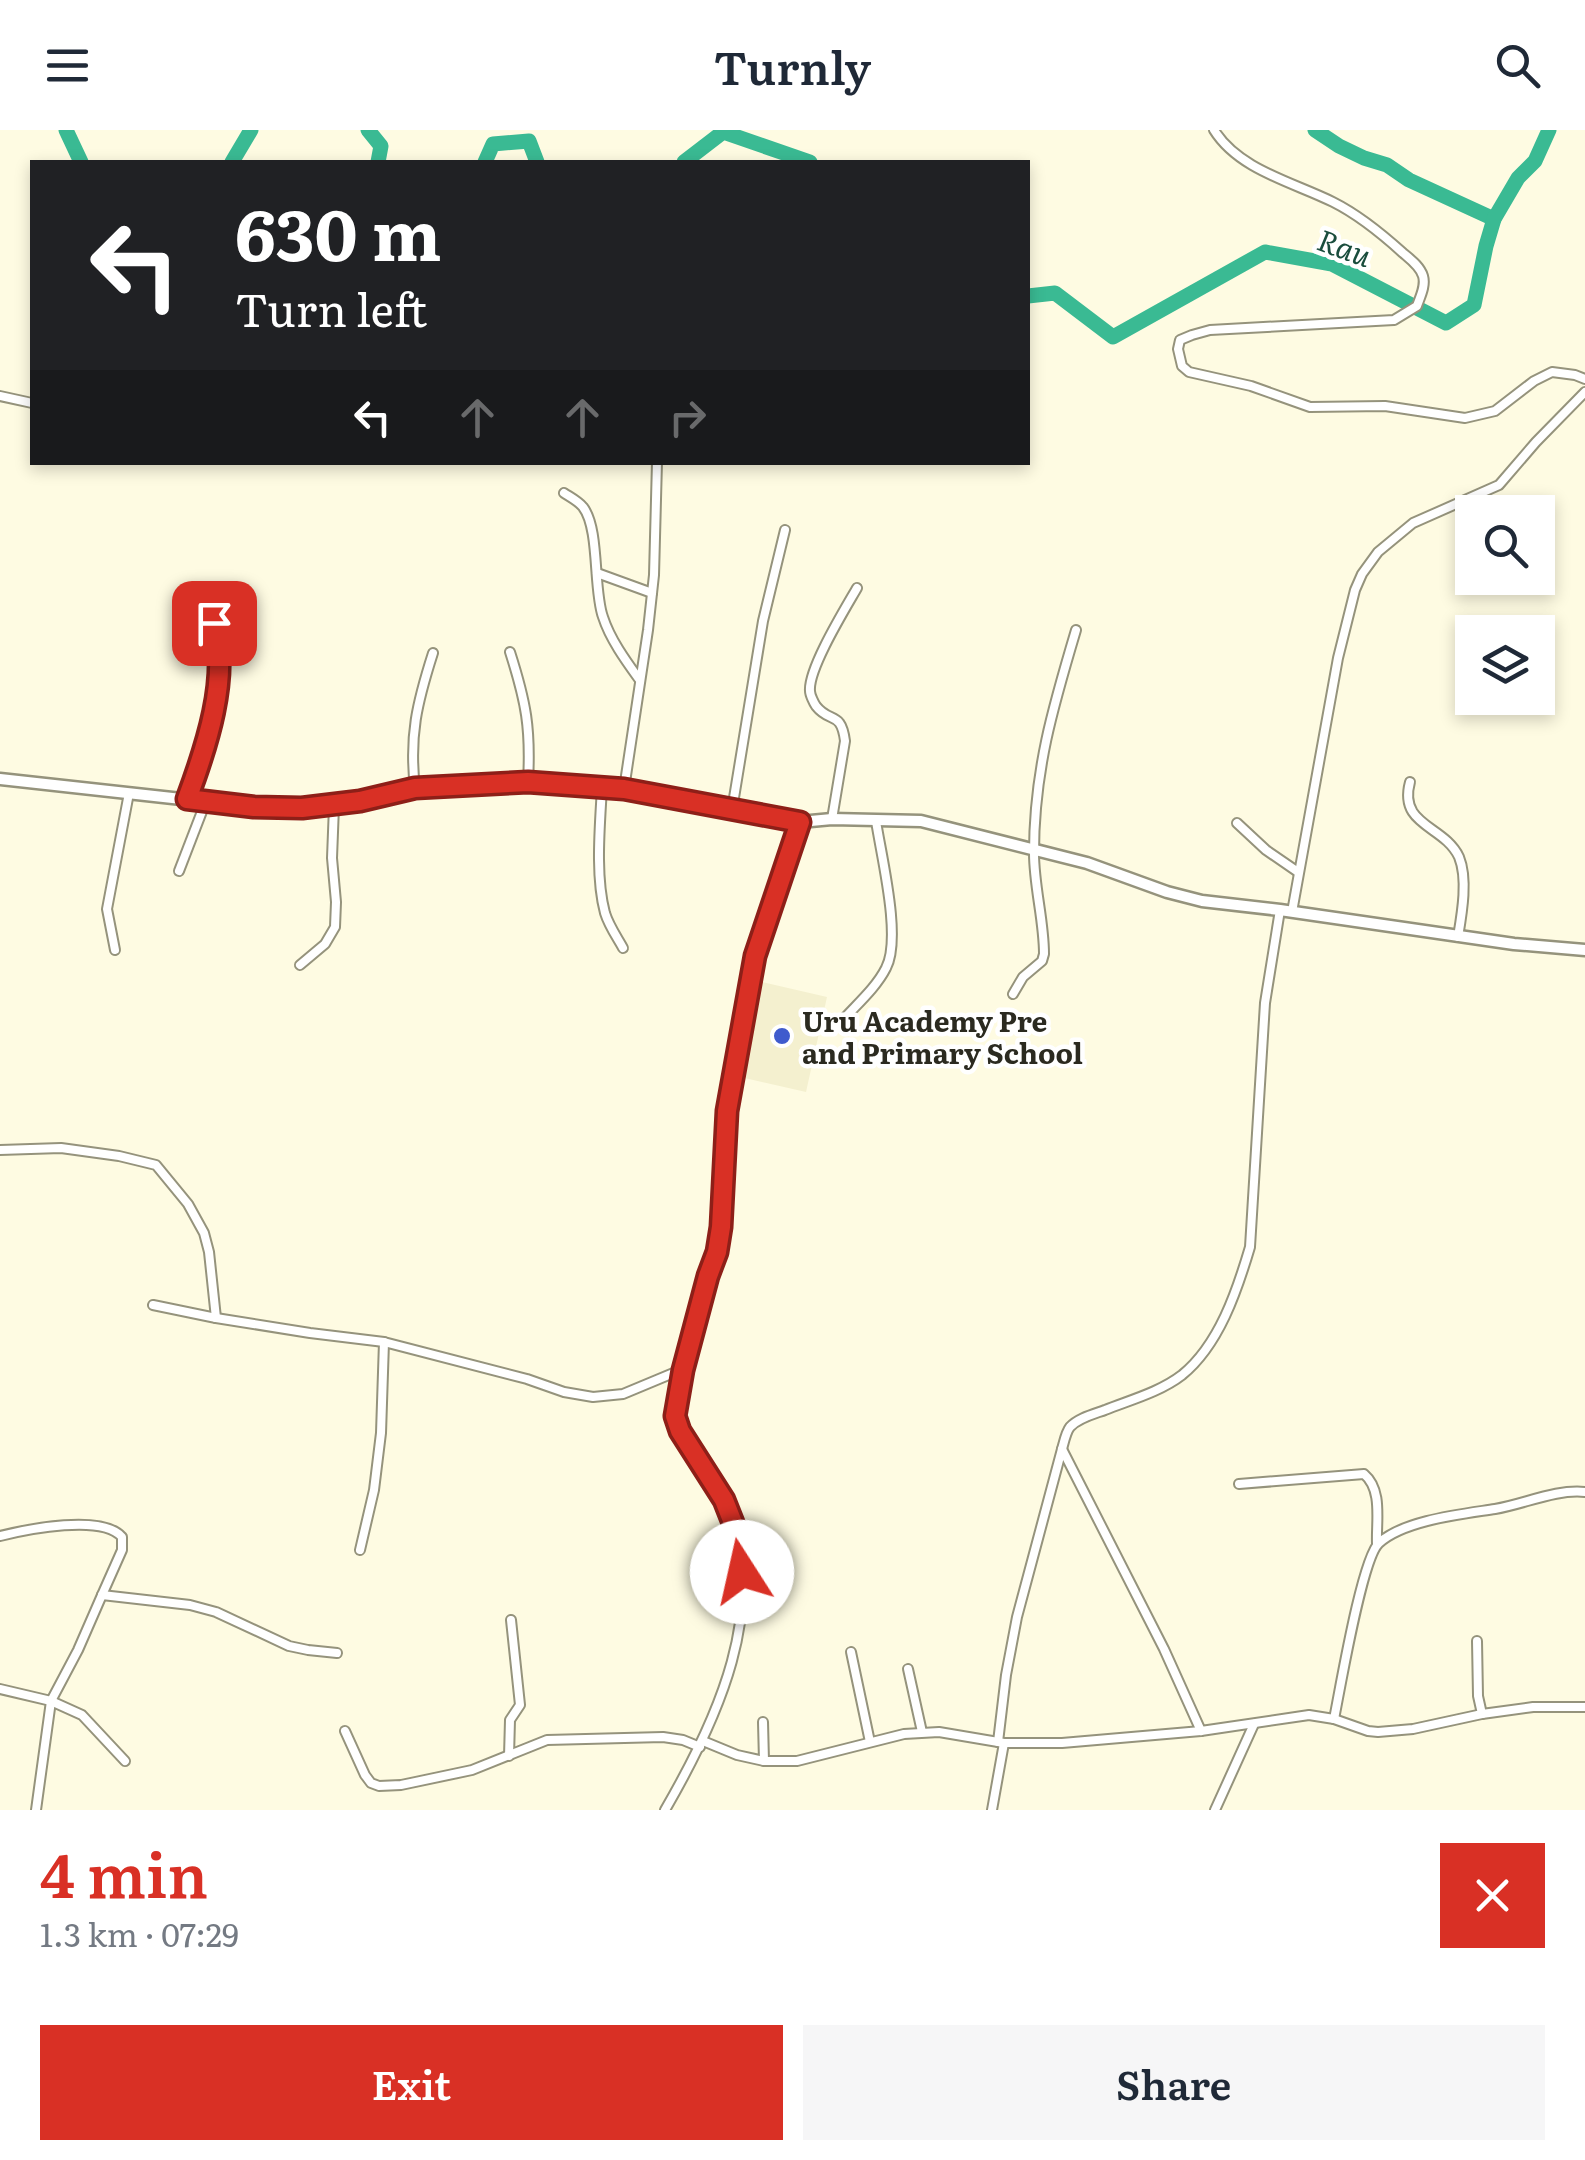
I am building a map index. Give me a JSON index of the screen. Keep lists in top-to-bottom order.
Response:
{
  "water": ["Rau"],
  "places": ["Uru Academy Pre and Primary School"],
  "page": {
    "header": "Turnly",
    "turn": ["630 m", "Turn left"],
    "heading": ["4 min", "1.3 km · 07:29"],
    "buttons": ["Exit", "Share"]
  }
}
